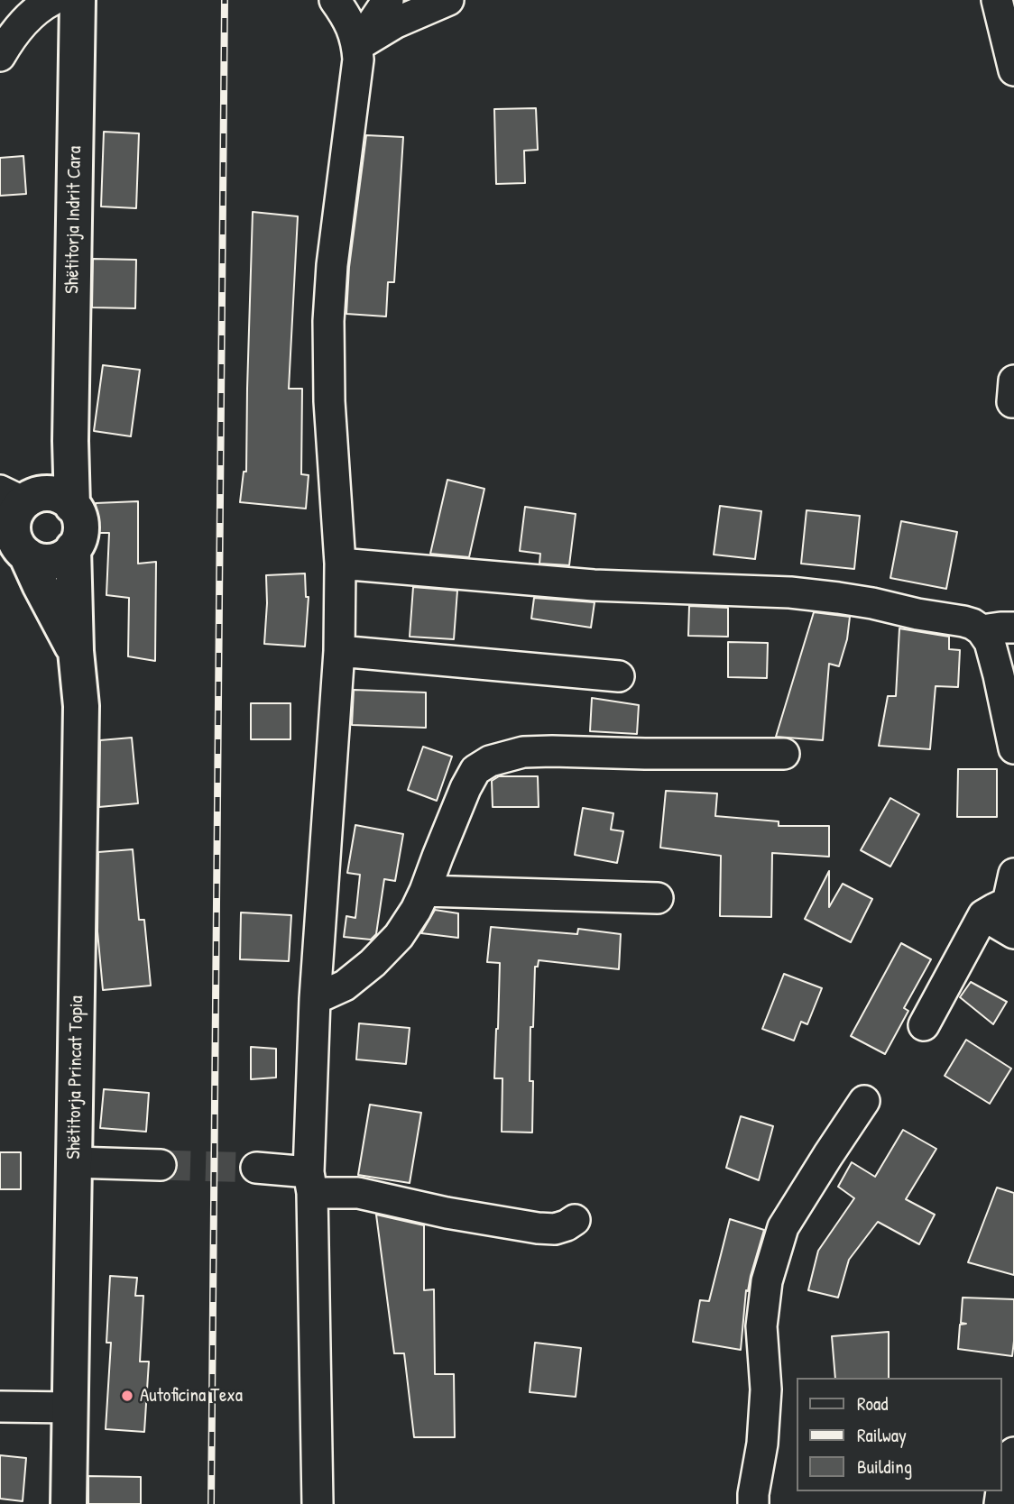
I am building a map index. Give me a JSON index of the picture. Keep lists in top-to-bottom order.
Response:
{
  "streets": {
    "main road": ["Shëtitorja Indrit Cara", "Shëtitorja Princat Topia"]
  },
  "crossings": [
    ["Shëtitorja Indrit Cara", "Shëtitorja Princat Topia"]
  ],
  "places": ["Autoficina Texa"],
  "legend": ["Road", "Railway", "Building"]
}
